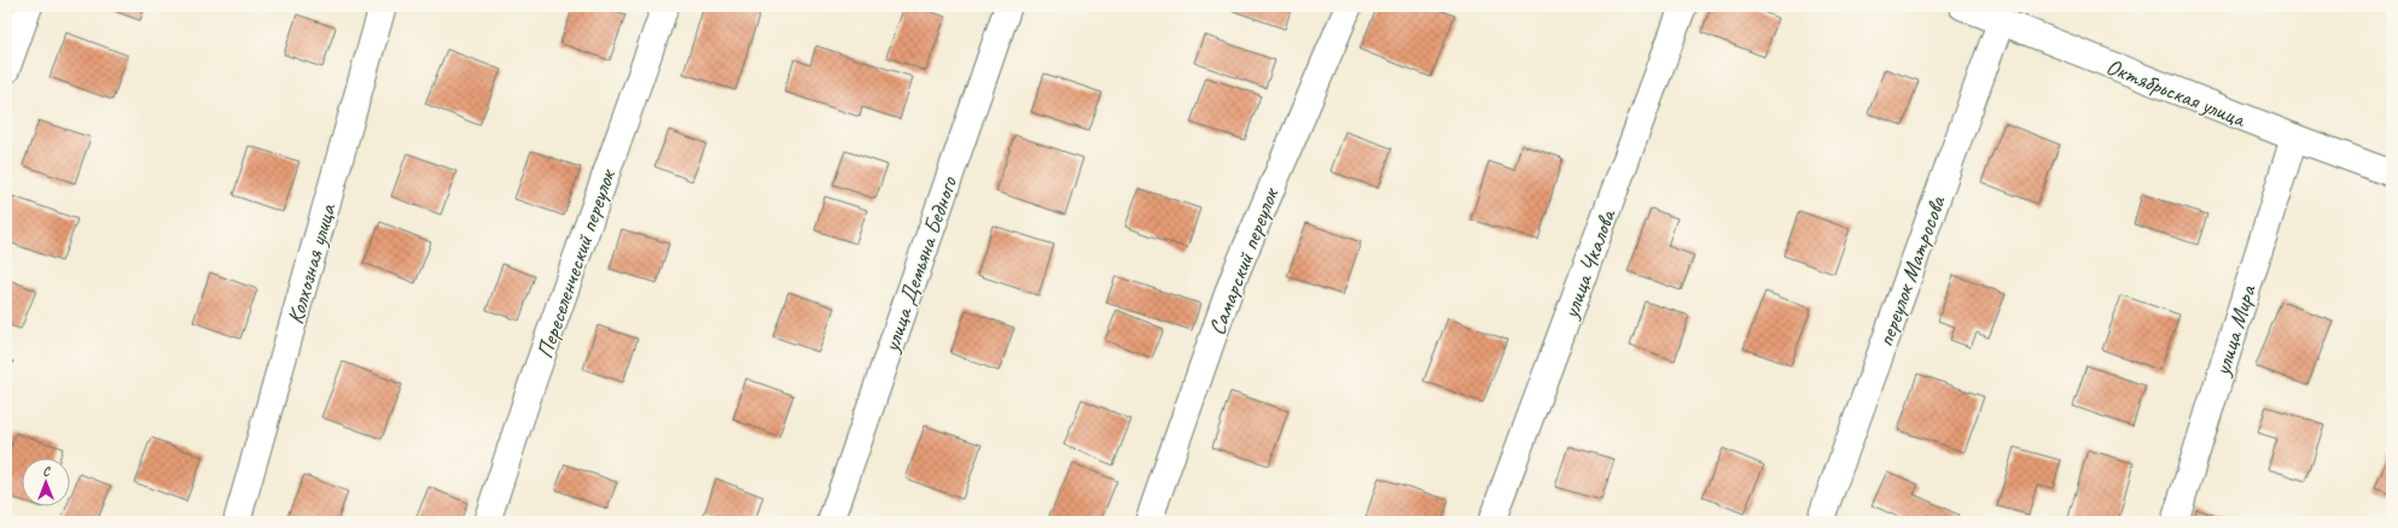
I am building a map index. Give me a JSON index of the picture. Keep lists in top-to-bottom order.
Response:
{
  "streets": {
    "street": [
      "Октябрьская улица",
      "Самарский переулок",
      "Колхозная улица",
      "Переселенческий переулок",
      "улица Демьяна Бедного",
      "улица Чкалова",
      "переулок Матросова",
      "улица Мира"
    ]
  },
  "crossings": [
    ["Октябрьская улица", "переулок Матросова"],
    ["Октябрьская улица", "улица Мира"]
  ],
  "north": "top"
}
